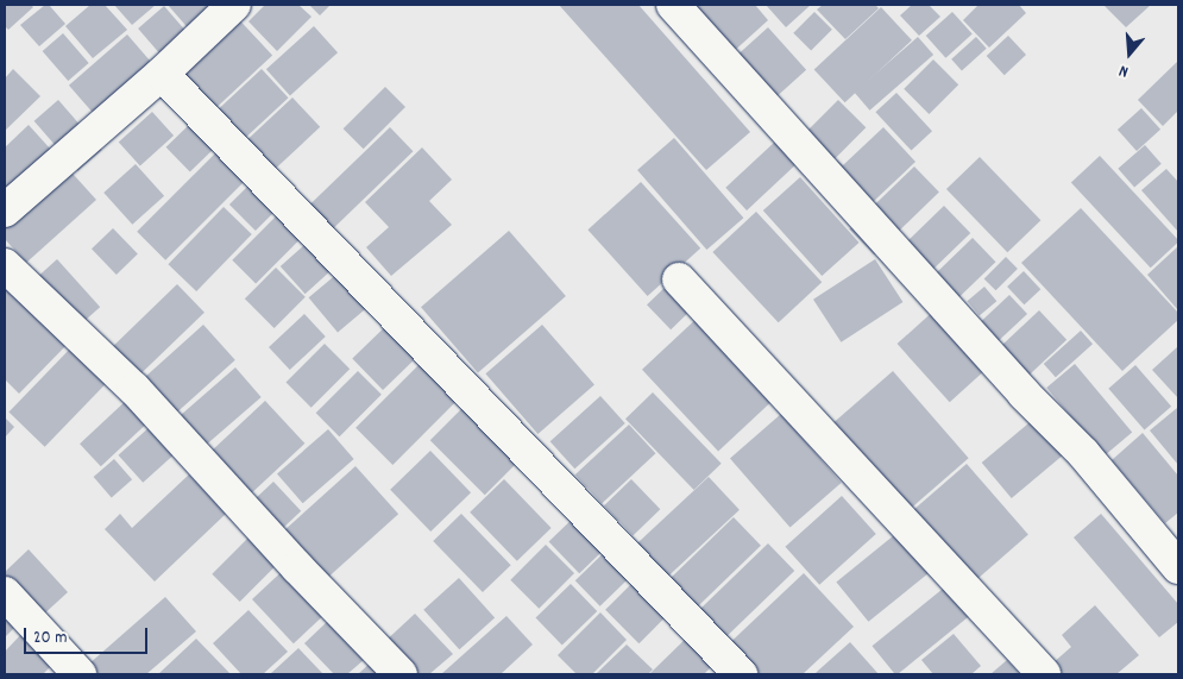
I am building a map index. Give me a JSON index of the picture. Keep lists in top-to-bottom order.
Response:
{
  "scale_bar": "20 m",
  "north": "bottom"
}
